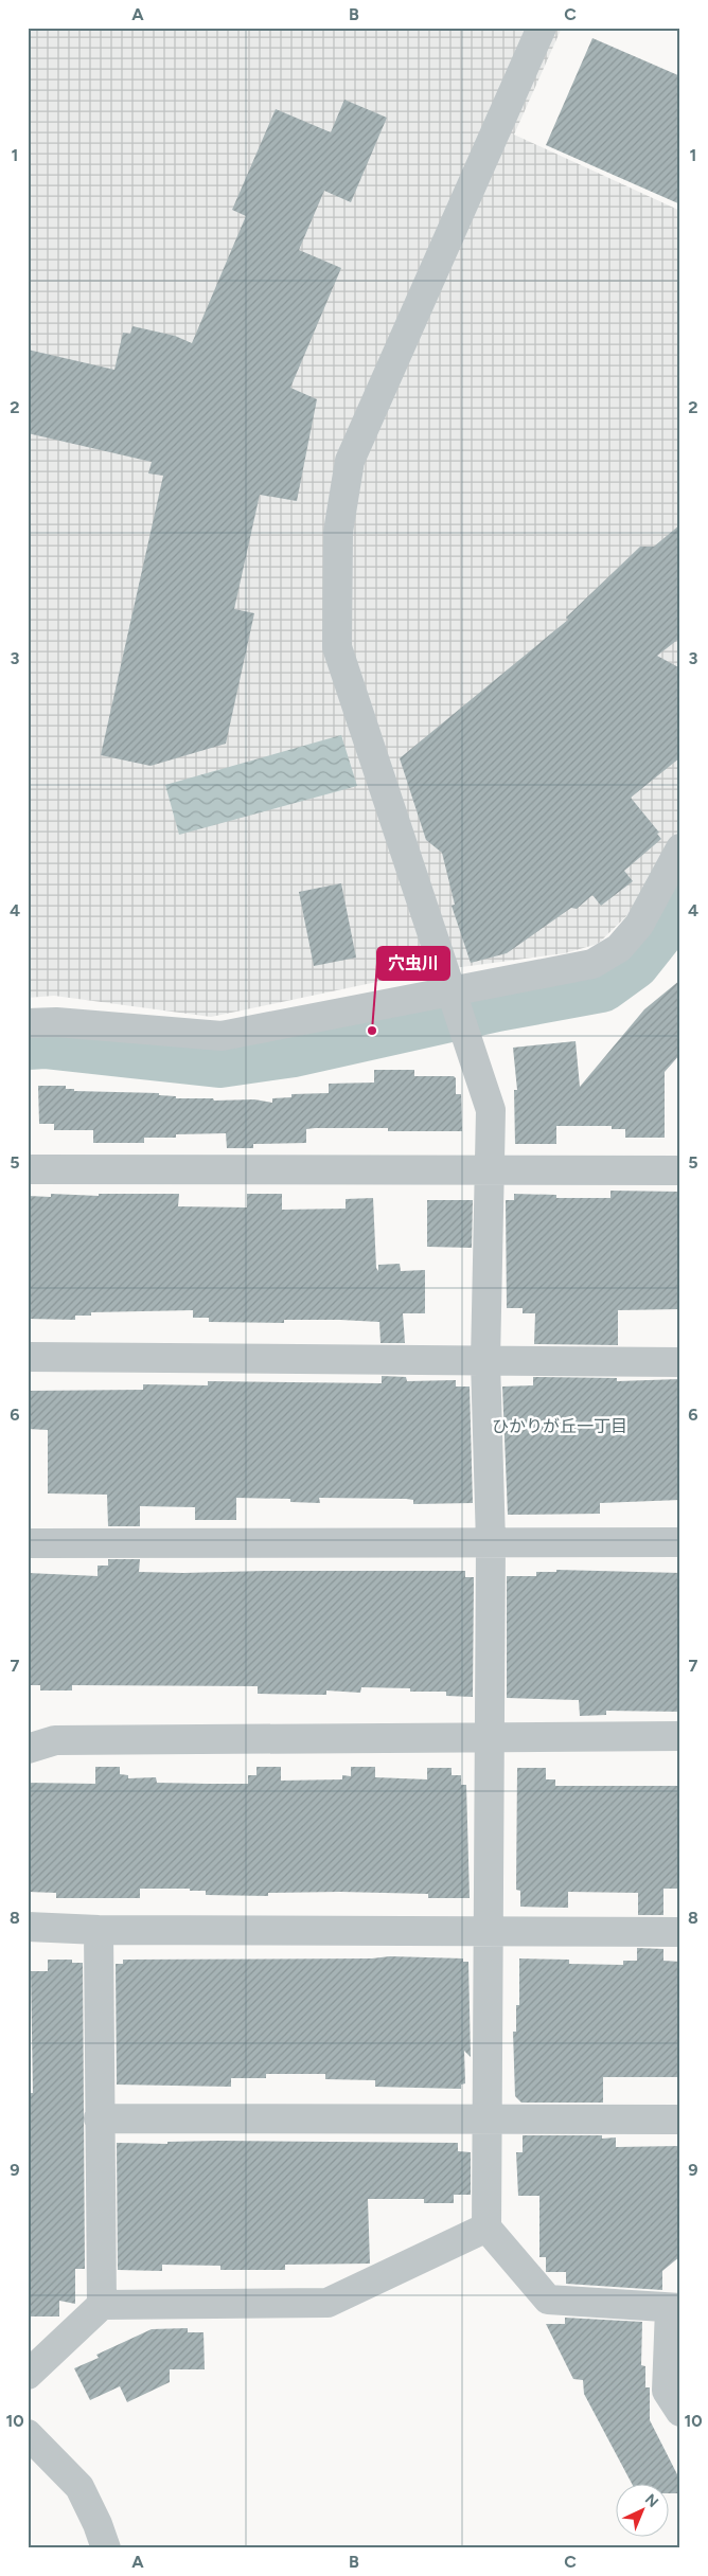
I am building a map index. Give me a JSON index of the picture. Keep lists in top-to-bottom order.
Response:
{
  "districts": ["ひかりが丘一丁目"],
  "places": ["穴虫川"],
  "north": "top right",
  "grid": {
    "columns": ["A", "B", "C"],
    "rows": [
      "1",
      "2",
      "3",
      "4",
      "5",
      "6",
      "7",
      "8",
      "9",
      "10"
    ]
  }
}
